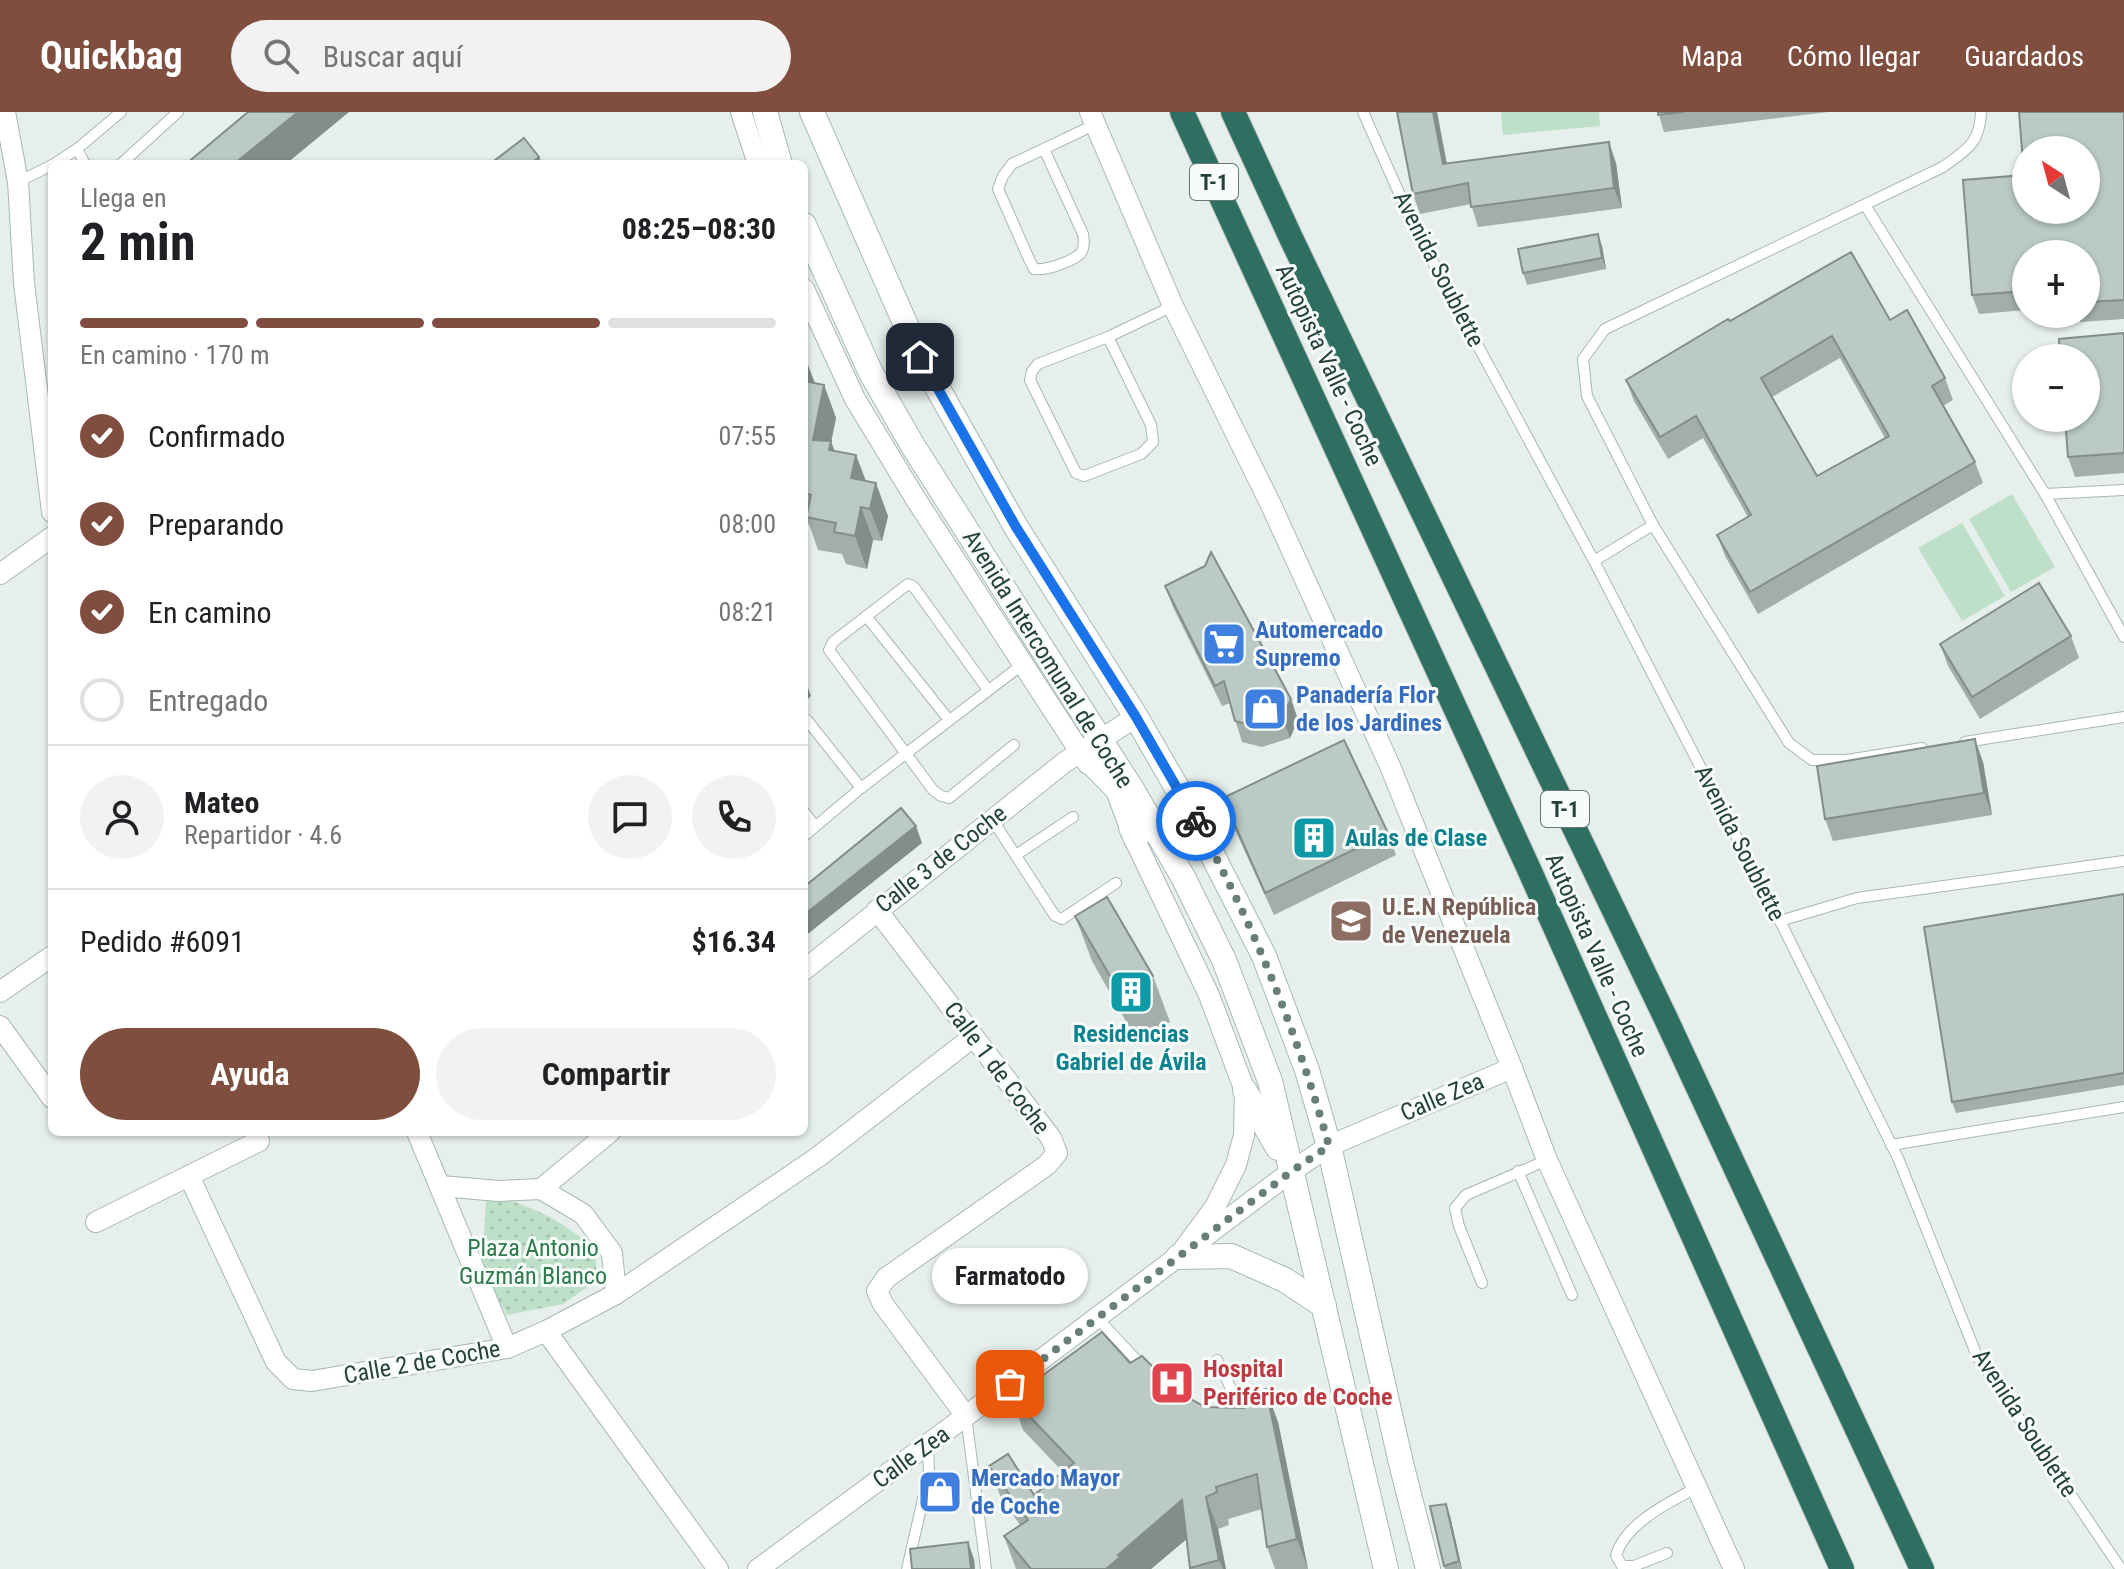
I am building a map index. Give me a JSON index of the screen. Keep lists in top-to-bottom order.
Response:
{
  "streets": {
    "highway": ["T-1", "Autopista Valle - Coche"],
    "main road": ["Avenida Intercomunal de Coche"],
    "street": [
      "Calle 3 de Coche",
      "Calle 1 de Coche",
      "Calle Zea",
      "Calle 2 de Coche"
    ],
    "lane": ["Avenida Soublette"]
  },
  "crossings": [
    ["T-1", "Autopista Valle - Coche"],
    ["Avenida Intercomunal de Coche", "Calle 3 de Coche"],
    ["Avenida Intercomunal de Coche", "Calle Zea"],
    ["Calle 3 de Coche", "Calle 1 de Coche"],
    ["Calle 1 de Coche", "Calle Zea"],
    ["Calle 1 de Coche", "Calle 2 de Coche"]
  ],
  "parks": ["Plaza Antonio Guzmán Blanco"],
  "places": {
    "supermarket": ["Automercado Supremo"],
    "shop": ["Panadería Flor de los Jardines", "Mercado Mayor de Coche"],
    "building": ["Aulas de Clase", "Residencias Gabriel de Ávila"],
    "school or university": ["U.E.N República de Venezuela"],
    "hospital": ["Hospital Periférico de Coche"],
    "other": ["Farmatodo"]
  },
  "north": "top left",
  "page": {
    "header": "Quickbag",
    "search": "Buscar aquí",
    "nav": ["Mapa", "Cómo llegar", "Guardados"],
    "map_buttons": ["+", "−"],
    "heading": ["2 min", "Llega en", "08:25–08:30"],
    "panel": [
      "Mateo",
      "Repartidor · 4.6",
      "Pedido #6091",
      "$16.34"
    ],
    "bar": "En camino · 170 m",
    "list": [
      ["Confirmado", "07:55"],
      ["Preparando", "08:00"],
      ["En camino", "08:21"],
      "Entregado"
    ],
    "buttons": ["Ayuda", "Compartir"],
    "bubble": "Farmatodo"
  }
}
